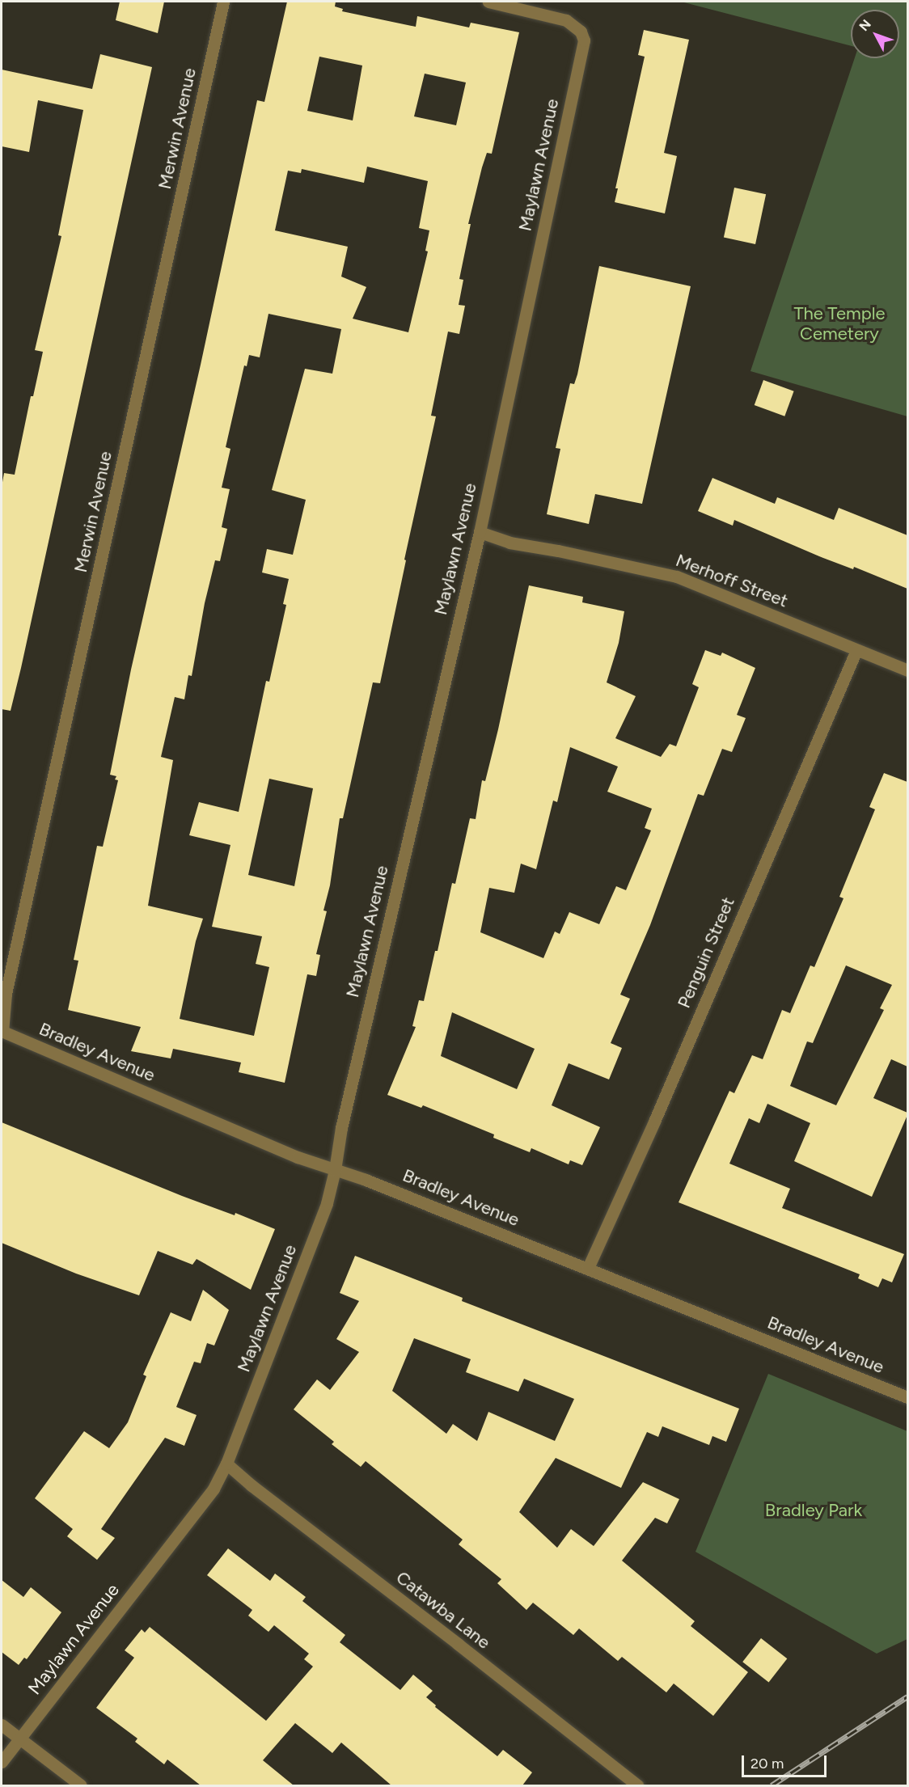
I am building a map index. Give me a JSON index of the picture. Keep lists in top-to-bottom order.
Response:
{
  "streets": {
    "street": [
      "Merwin Avenue",
      "Maylawn Avenue",
      "Merhoff Street",
      "Penguin Street",
      "Bradley Avenue",
      "Catawba Lane"
    ]
  },
  "crossings": [
    ["Merwin Avenue", "Bradley Avenue"],
    ["Maylawn Avenue", "Merhoff Street"],
    ["Maylawn Avenue", "Bradley Avenue"],
    ["Maylawn Avenue", "Catawba Lane"],
    ["Merhoff Street", "Penguin Street"],
    ["Penguin Street", "Bradley Avenue"]
  ],
  "parks": ["The Temple Cemetery", "Bradley Park"],
  "scale_bar": "20 m",
  "north": "top left"
}
